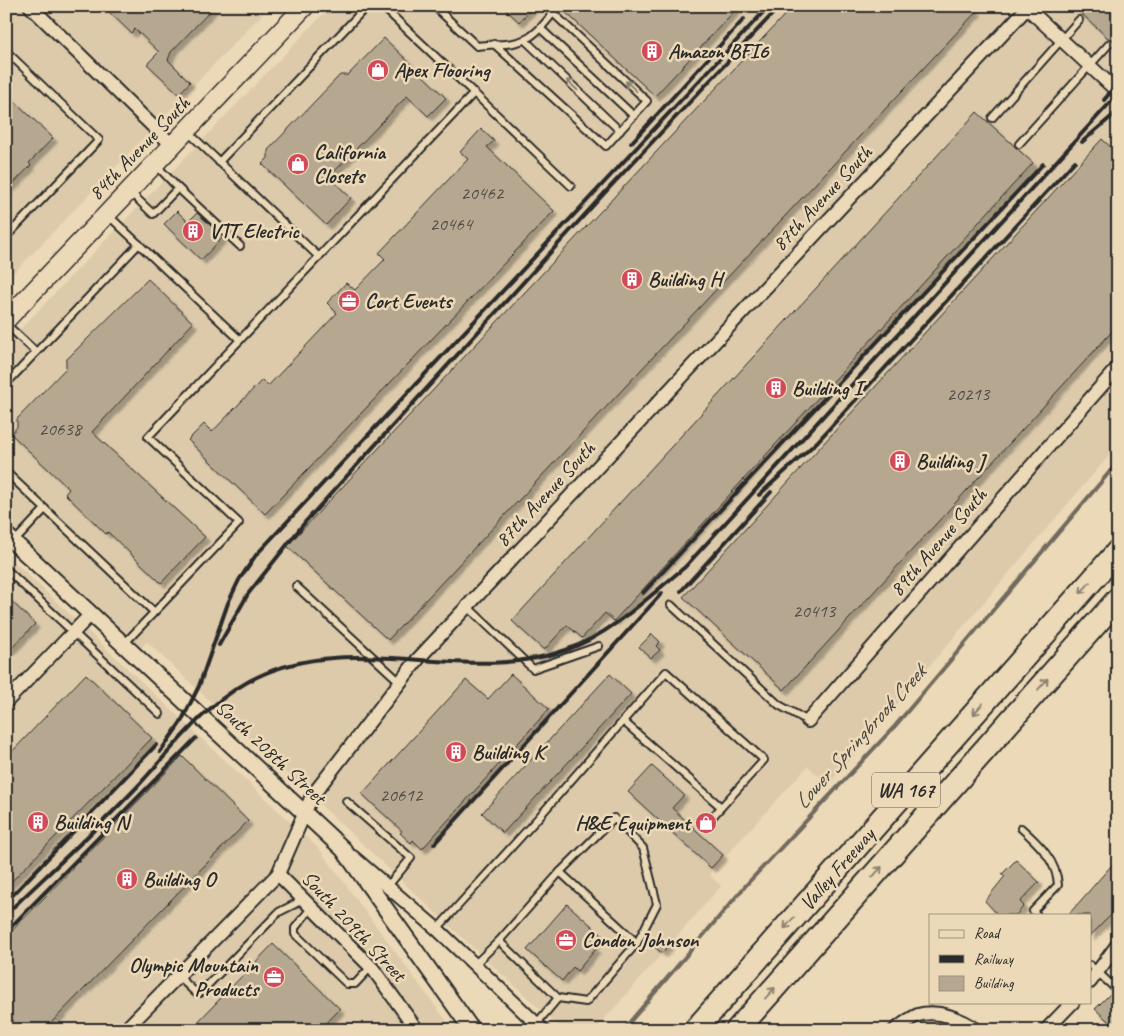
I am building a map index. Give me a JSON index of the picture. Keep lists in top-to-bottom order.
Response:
{
  "streets": {
    "highway": ["WA 167", "Valley Freeway"],
    "main road": ["84th Avenue South"],
    "street": [
      "87th Avenue South",
      "89th Avenue South",
      "South 208th Street",
      "South 209th Street"
    ]
  },
  "crossings": [
    ["87th Avenue South", "South 208th Street"],
    ["87th Avenue South", "South 209th Street"]
  ],
  "water": ["Lower Springbrook Creek"],
  "places": {
    "building": [
      "Amazon BFI6",
      "VTT Electric",
      "Building H",
      "Building I",
      "Building J",
      "Building K",
      "Building N",
      "Building O"
    ],
    "shop": ["Apex Flooring", "California Closets", "H&E Equipment"],
    "office": ["Cort Events", "Condon Johnson", "Olympic Mountain Products"]
  },
  "house_numbers": [
    "20462",
    "20464",
    "20213",
    "20638",
    "20413",
    "20612"
  ],
  "legend": ["Road", "Railway", "Building"]
}
